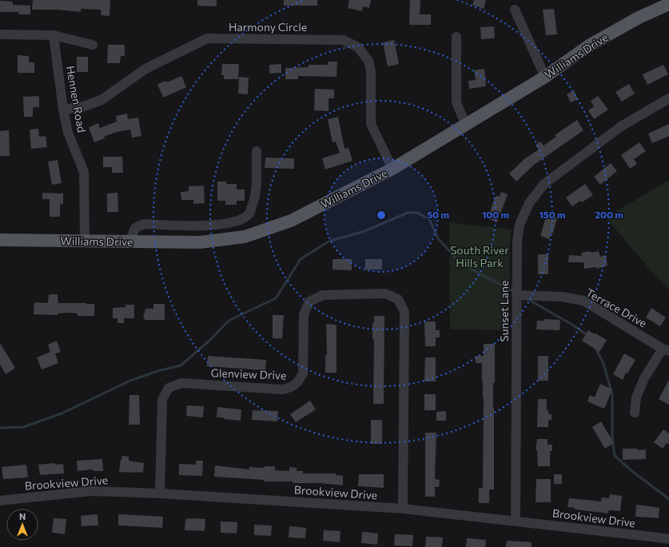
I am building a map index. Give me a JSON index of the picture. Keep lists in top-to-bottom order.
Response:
{
  "streets": {
    "main road": ["Williams Drive"],
    "street": [
      "Harmony Circle",
      "Hennen Road",
      "Terrace Drive",
      "Sunset Lane",
      "Glenview Drive",
      "Brookview Drive"
    ]
  },
  "crossings": [
    ["Harmony Circle", "Williams Drive"],
    ["Harmony Circle", "Hennen Road"],
    ["Williams Drive", "Hennen Road"],
    ["Terrace Drive", "Sunset Lane"],
    ["Sunset Lane", "Brookview Drive"],
    ["Glenview Drive", "Brookview Drive"]
  ],
  "parks": ["South River Hills Park"],
  "north": "top",
  "rings": [
    "50 m",
    "100 m",
    "150 m",
    "200 m"
  ]
}
